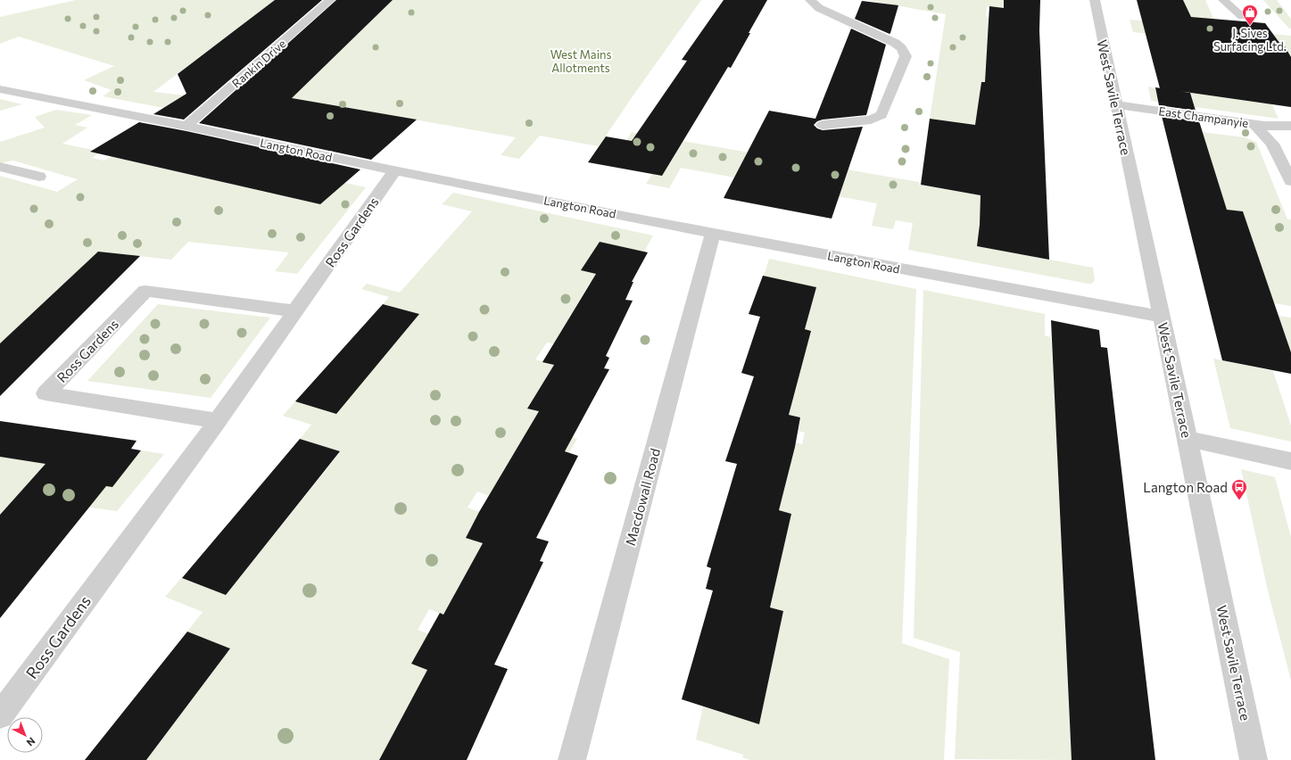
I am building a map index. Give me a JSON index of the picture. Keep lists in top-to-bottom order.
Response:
{
  "streets": {
    "street": [
      "Rankin Drive",
      "West Savile Terrace",
      "East Champanyie",
      "Langton Road",
      "Ross Gardens",
      "Macdowall Road"
    ]
  },
  "crossings": [
    ["Rankin Drive", "Langton Road"],
    ["West Savile Terrace", "East Champanyie"],
    ["West Savile Terrace", "Langton Road"],
    ["Langton Road", "Ross Gardens"],
    ["Langton Road", "Macdowall Road"]
  ],
  "parks": ["West Mains Allotments"],
  "places": {
    "shop": ["J. Sives Surfacing Ltd."],
    "bus stop": ["Langton Road"]
  },
  "north": "bottom right"
}
